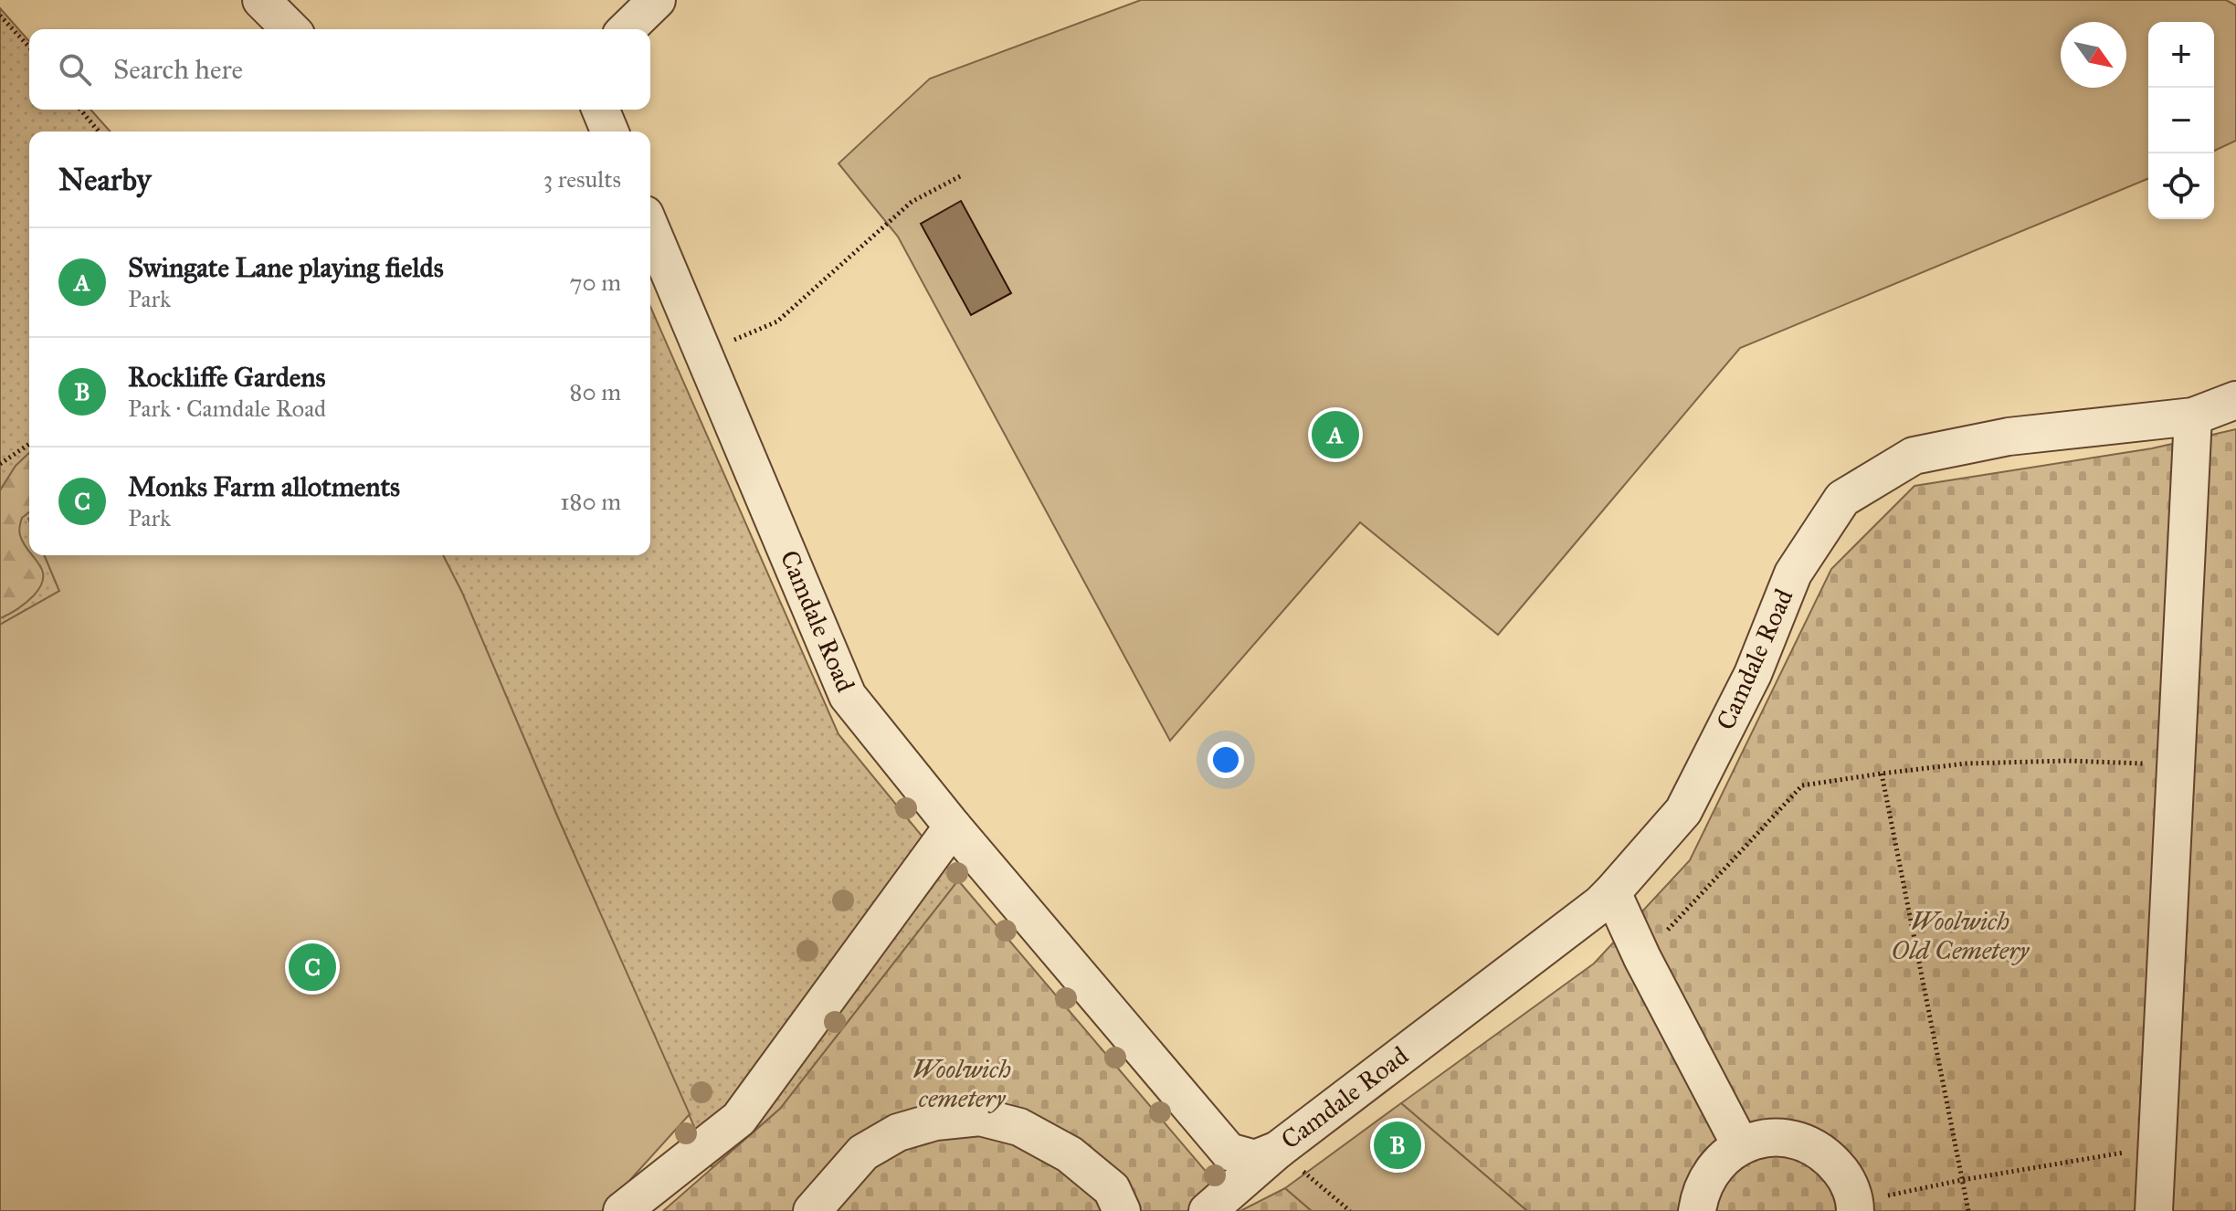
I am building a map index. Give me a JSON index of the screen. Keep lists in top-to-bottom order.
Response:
{
  "streets": {
    "street": ["Camdale Road"]
  },
  "parks": ["Woolwich Old Cemetery", "Woolwich cemetery"],
  "north": "bottom right",
  "page": {
    "map_buttons": ["+", "−"],
    "search": "Search here",
    "heading": ["Nearby", "3 results"],
    "list": [
      {
        "mark": "A",
        "name": "Swingate Lane playing fields",
        "note": "Park",
        "value": "70 m"
      },
      {
        "mark": "B",
        "name": "Rockliffe Gardens",
        "note": "Park · Camdale Road",
        "value": "80 m"
      },
      {
        "mark": "C",
        "name": "Monks Farm allotments",
        "note": "Park",
        "value": "180 m"
      }
    ],
    "pins": ["A", "C", "B"]
  }
}
